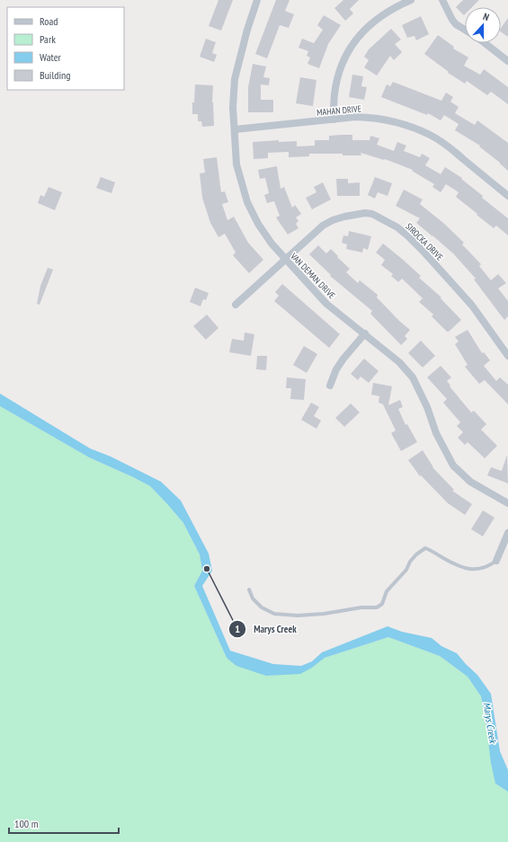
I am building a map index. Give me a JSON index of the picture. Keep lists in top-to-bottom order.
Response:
{
  "streets": {
    "street": ["MAHAN DRIVE", "SIROCKA DRIVE", "VAN DEMAN DRIVE"]
  },
  "crossings": [
    ["MAHAN DRIVE", "VAN DEMAN DRIVE"],
    ["SIROCKA DRIVE", "VAN DEMAN DRIVE"]
  ],
  "water": ["Marys Creek"],
  "places": ["Marys Creek"],
  "legend": [
    "Road",
    "Park",
    "Water",
    "Building"
  ],
  "scale_bar": "100 m",
  "north": "top"
}
